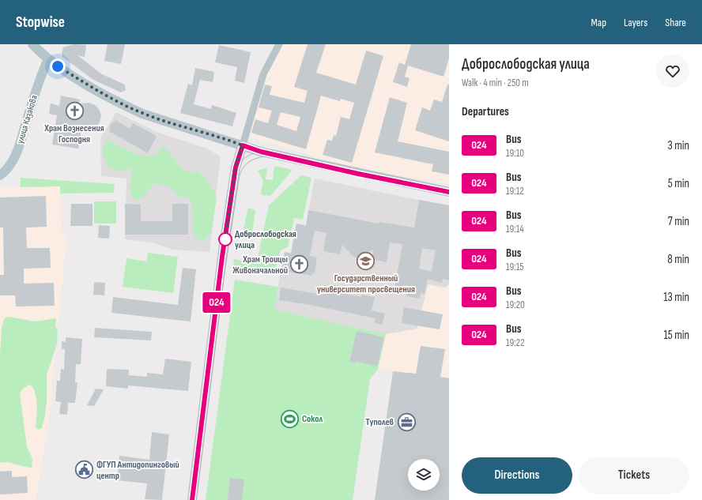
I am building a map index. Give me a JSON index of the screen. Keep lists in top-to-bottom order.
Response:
{
  "streets": {
    "street": ["улица Казакова"]
  },
  "places": {
    "church": ["Храм Вознесения Господня", "Храм Троицы Живоначальной"],
    "other": ["Доброслободская улица"],
    "school or university": ["Государственный университет просвещения"],
    "sports": ["Сокол"],
    "office": ["Туполев"],
    "public building": ["ФГУП Антидопинговый центр"]
  },
  "lines": ["bus line 024"],
  "page": {
    "header": "Stopwise",
    "nav": ["Map", "Layers", "Share"],
    "on_map": "024",
    "heading": [
      ["Доброслободская улица", "Walk · 4 min · 250 m"],
      "Departures"
    ],
    "list": [
      {
        "mark": "024",
        "name": "Bus",
        "note": "19:10",
        "value": "3 min"
      },
      {
        "mark": "024",
        "name": "Bus",
        "note": "19:12",
        "value": "5 min"
      },
      {
        "mark": "024",
        "name": "Bus",
        "note": "19:14",
        "value": "7 min"
      },
      {
        "mark": "024",
        "name": "Bus",
        "note": "19:15",
        "value": "8 min"
      },
      {
        "mark": "024",
        "name": "Bus",
        "note": "19:20",
        "value": "13 min"
      },
      {
        "mark": "024",
        "name": "Bus",
        "note": "19:22",
        "value": "15 min"
      }
    ],
    "buttons": ["Directions", "Tickets"]
  }
}
